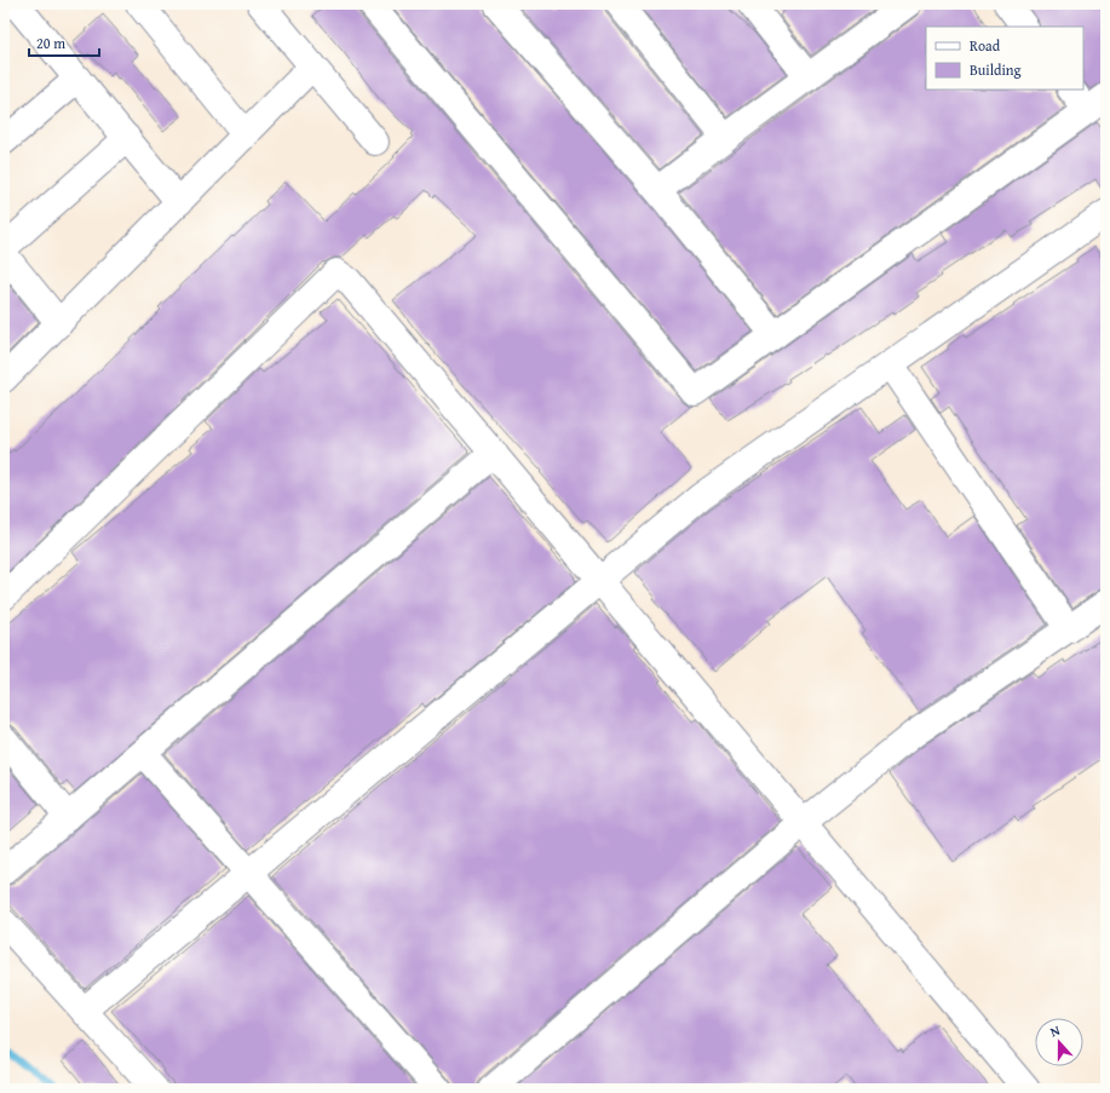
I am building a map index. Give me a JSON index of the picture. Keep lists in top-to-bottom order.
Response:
{
  "legend": ["Road", "Building"],
  "scale_bar": "20 m",
  "north": "top"
}
